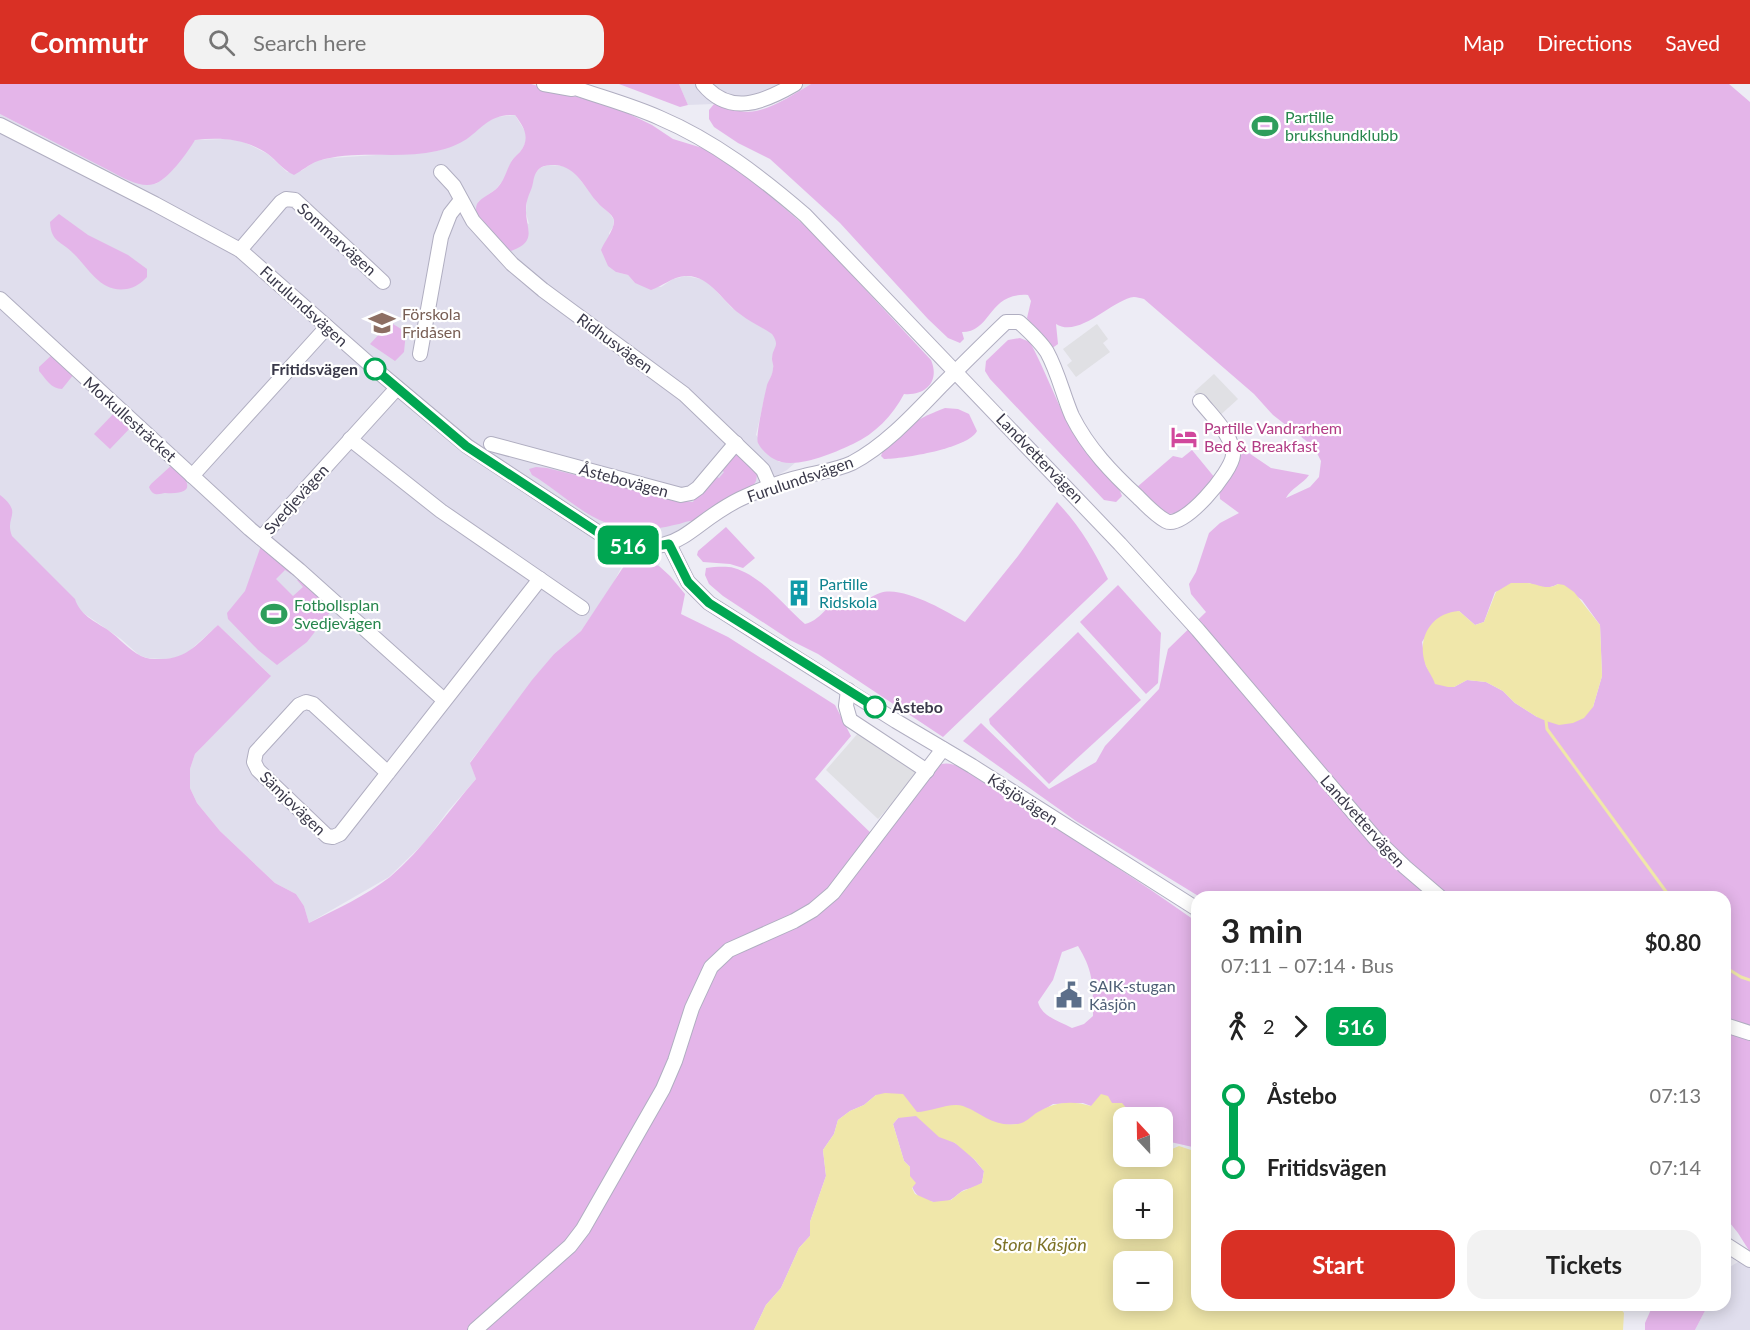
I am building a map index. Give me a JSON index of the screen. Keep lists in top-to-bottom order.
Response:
{
  "streets": {
    "street": [
      "Sommarvägen",
      "Furulundsvägen",
      "Ridhusvägen",
      "Morkullesträcket",
      "Landvettervägen",
      "Åstebovägen",
      "Svedjevägen",
      "Kåsjövägen",
      "Sämjovägen"
    ]
  },
  "crossings": [
    ["Sommarvägen", "Furulundsvägen"],
    ["Furulundsvägen", "Ridhusvägen"],
    ["Furulundsvägen", "Landvettervägen"],
    ["Furulundsvägen", "Svedjevägen"],
    ["Furulundsvägen", "Kåsjövägen"],
    ["Ridhusvägen", "Åstebovägen"],
    ["Morkullesträcket", "Svedjevägen"],
    ["Svedjevägen", "Sämjovägen"]
  ],
  "water": ["Stora Kåsjön"],
  "places": {
    "sports": ["Partille brukshundklubb", "Fotbollsplan Svedjevägen"],
    "school or university": ["Förskola Fridåsen"],
    "other": ["Fritidsvägen", "Åstebo"],
    "hotel": ["Partille Vandrarhem Bed & Breakfast"],
    "building": ["Partille Ridskola"],
    "public building": ["SAIK-stugan Kåsjön"]
  },
  "lines": ["bus line 516"],
  "north": "top",
  "page": {
    "header": "Commutr",
    "search": "Search here",
    "nav": ["Map", "Directions", "Saved"],
    "on_map": "516",
    "heading": ["3 min", "07:11 – 07:14 · Bus", "$0.80"],
    "legs": ["2", "516"],
    "list": [
      {
        "name": "Åstebo",
        "value": "07:13"
      },
      {
        "name": "Fritidsvägen",
        "value": "07:14"
      }
    ],
    "map_buttons": ["+", "−"],
    "buttons": ["Start", "Tickets"]
  }
}
